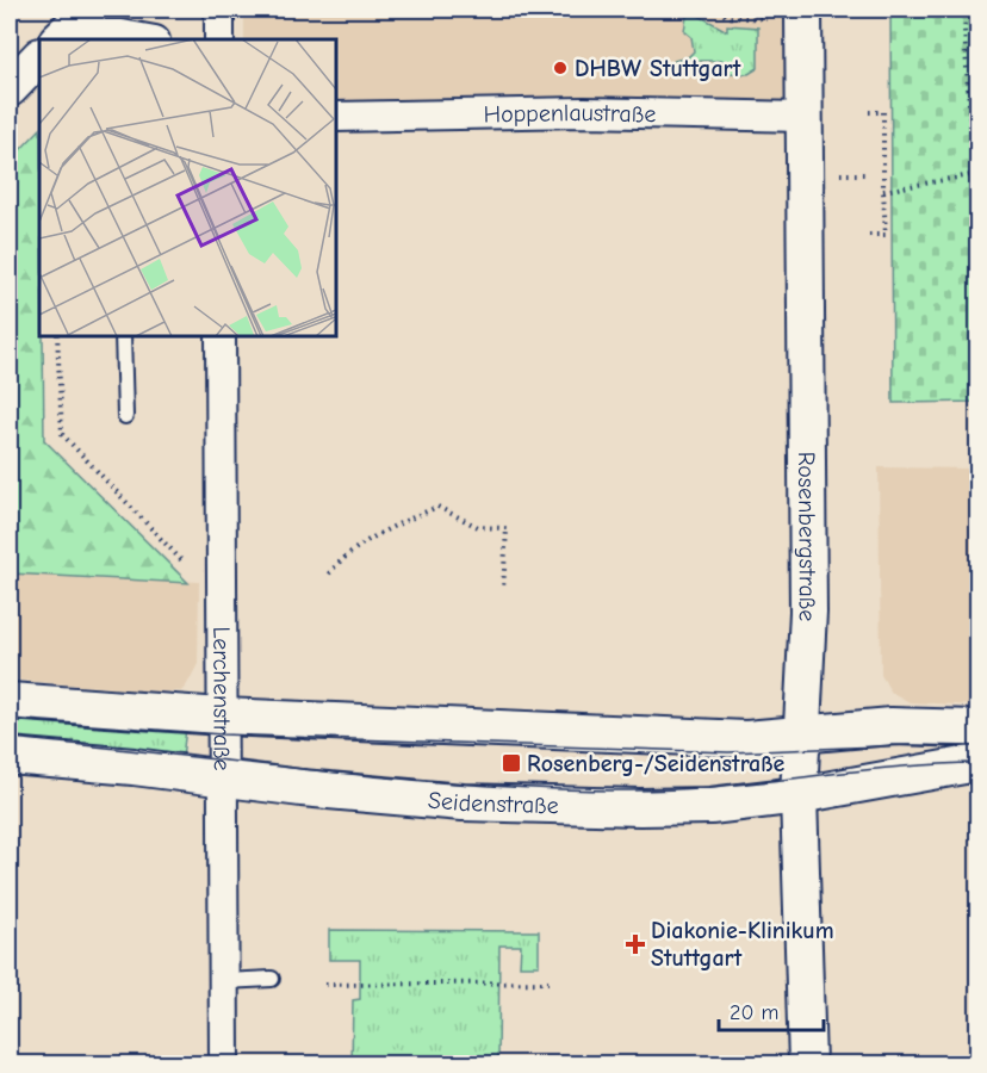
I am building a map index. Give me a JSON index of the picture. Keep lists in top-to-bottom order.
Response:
{
  "streets": {
    "street": [
      "Hoppenlaustraße",
      "Rosenbergstraße",
      "Lerchenstraße",
      "Seidenstraße"
    ]
  },
  "crossings": [
    ["Hoppenlaustraße", "Rosenbergstraße"],
    ["Rosenbergstraße", "Seidenstraße"],
    ["Lerchenstraße", "Seidenstraße"]
  ],
  "places": {
    "other": ["DHBW Stuttgart"],
    "transit": ["Rosenberg-/Seidenstraße"],
    "health": ["Diakonie-Klinikum Stuttgart"]
  },
  "scale_bar": "20 m"
}
